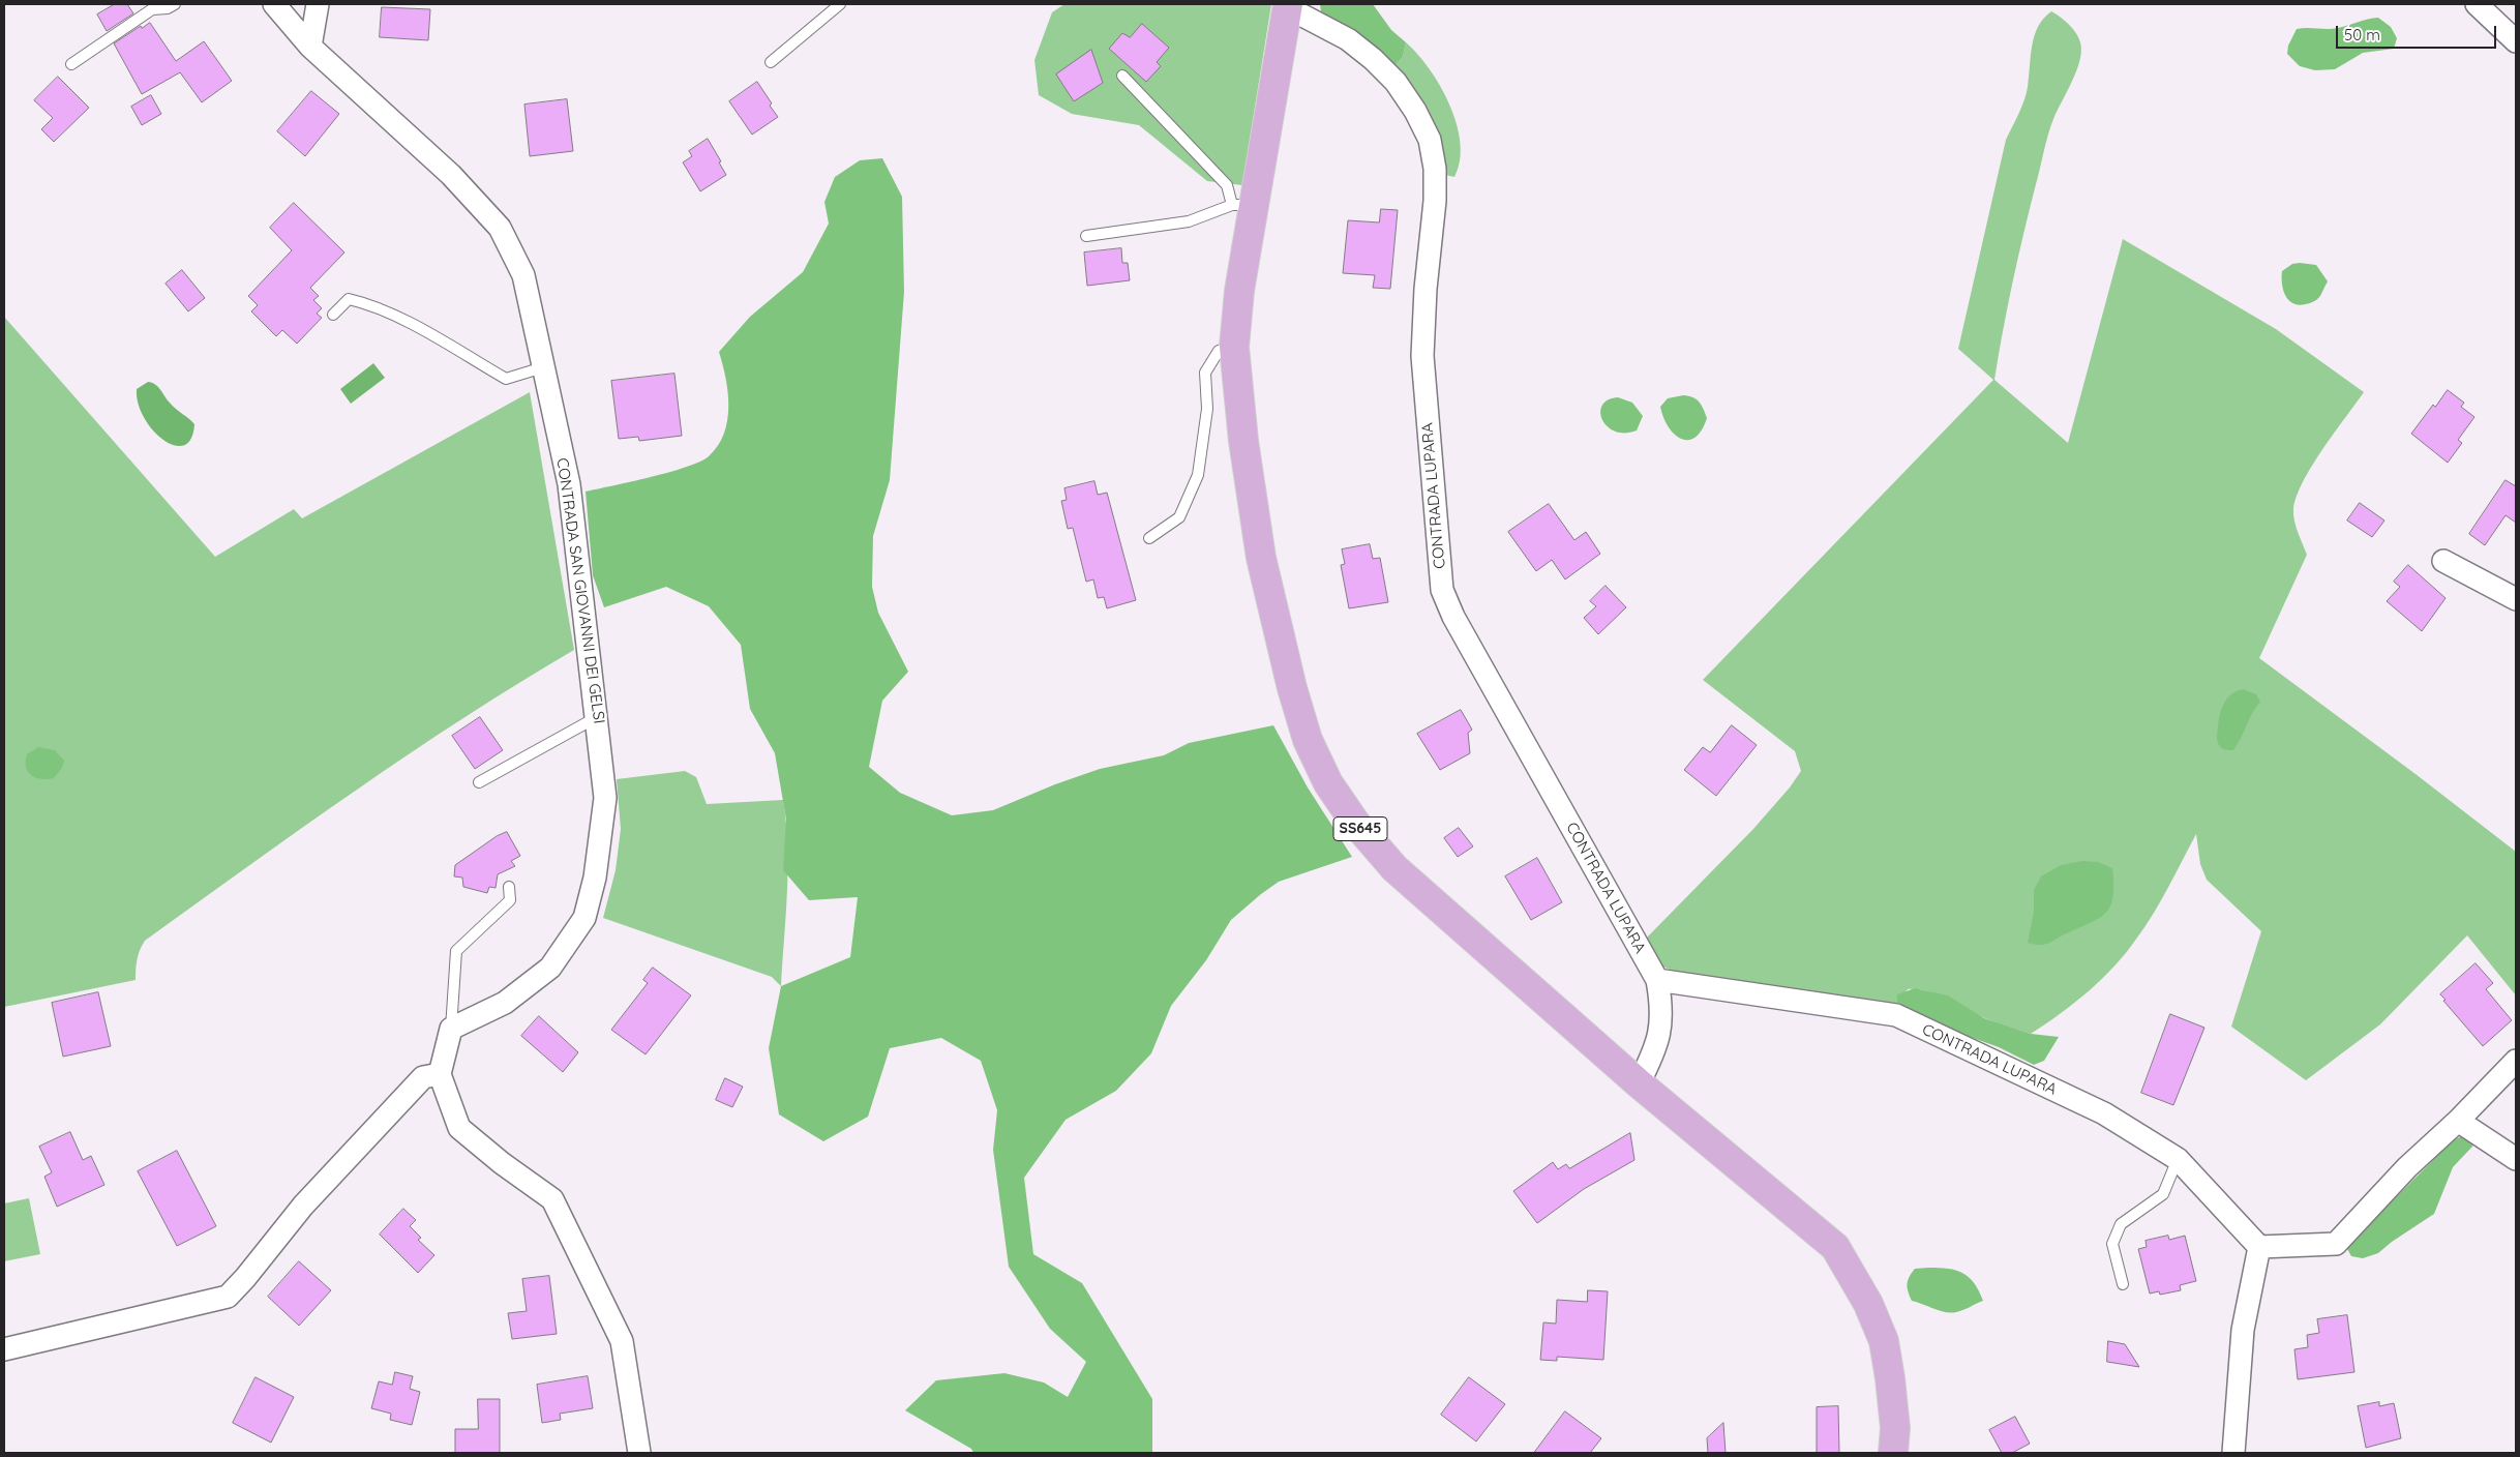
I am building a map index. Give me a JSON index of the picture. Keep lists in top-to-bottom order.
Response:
{
  "streets": {
    "main road": ["SS645"],
    "street": ["CONTRADA LUPARA", "CONTRADA SAN GIOVANNI DEI GELSI"]
  },
  "crossings": [
    ["CONTRADA LUPARA", "SS645"]
  ],
  "scale_bar": "50 m"
}
